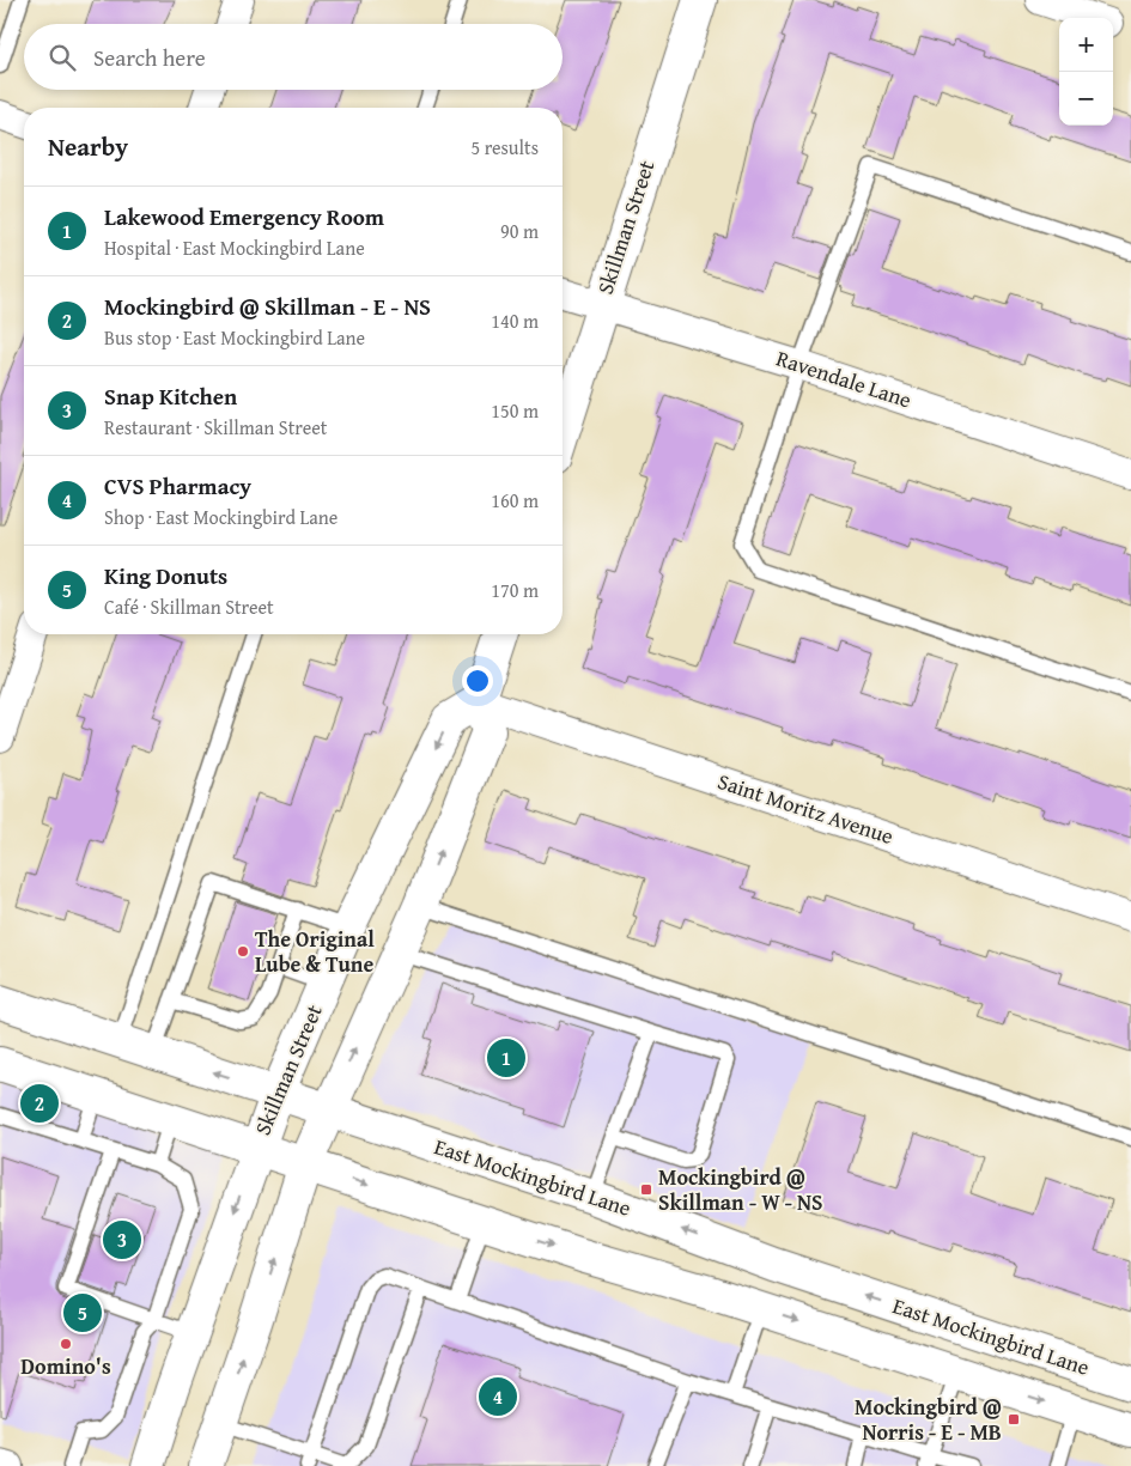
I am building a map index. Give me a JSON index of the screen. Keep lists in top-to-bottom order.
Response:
{
  "streets": {
    "main road": ["Skillman Street", "East Mockingbird Lane"],
    "street": ["Ravendale Lane", "Saint Moritz Avenue"]
  },
  "crossings": [
    ["Skillman Street", "Ravendale Lane"],
    ["Skillman Street", "Saint Moritz Avenue"],
    ["Skillman Street", "East Mockingbird Lane"]
  ],
  "places": {
    "other": ["The Original Lube & Tune", "Domino's"],
    "transit": ["Mockingbird @ Skillman - W - NS", "Mockingbird @ Norris - E - MB"]
  },
  "page": {
    "map_buttons": ["+", "−"],
    "search": "Search here",
    "heading": ["Nearby", "5 results"],
    "list": [
      {
        "mark": "1",
        "name": "Lakewood Emergency Room",
        "note": "Hospital · East Mockingbird Lane",
        "value": "90 m"
      },
      {
        "mark": "2",
        "name": "Mockingbird @ Skillman - E - NS",
        "note": "Bus stop · East Mockingbird Lane",
        "value": "140 m"
      },
      {
        "mark": "3",
        "name": "Snap Kitchen",
        "note": "Restaurant · Skillman Street",
        "value": "150 m"
      },
      {
        "mark": "4",
        "name": "CVS Pharmacy",
        "note": "Shop · East Mockingbird Lane",
        "value": "160 m"
      },
      {
        "mark": "5",
        "name": "King Donuts",
        "note": "Café · Skillman Street",
        "value": "170 m"
      }
    ],
    "pins": [
      "1",
      "2",
      "3",
      "5",
      "4"
    ]
  }
}
